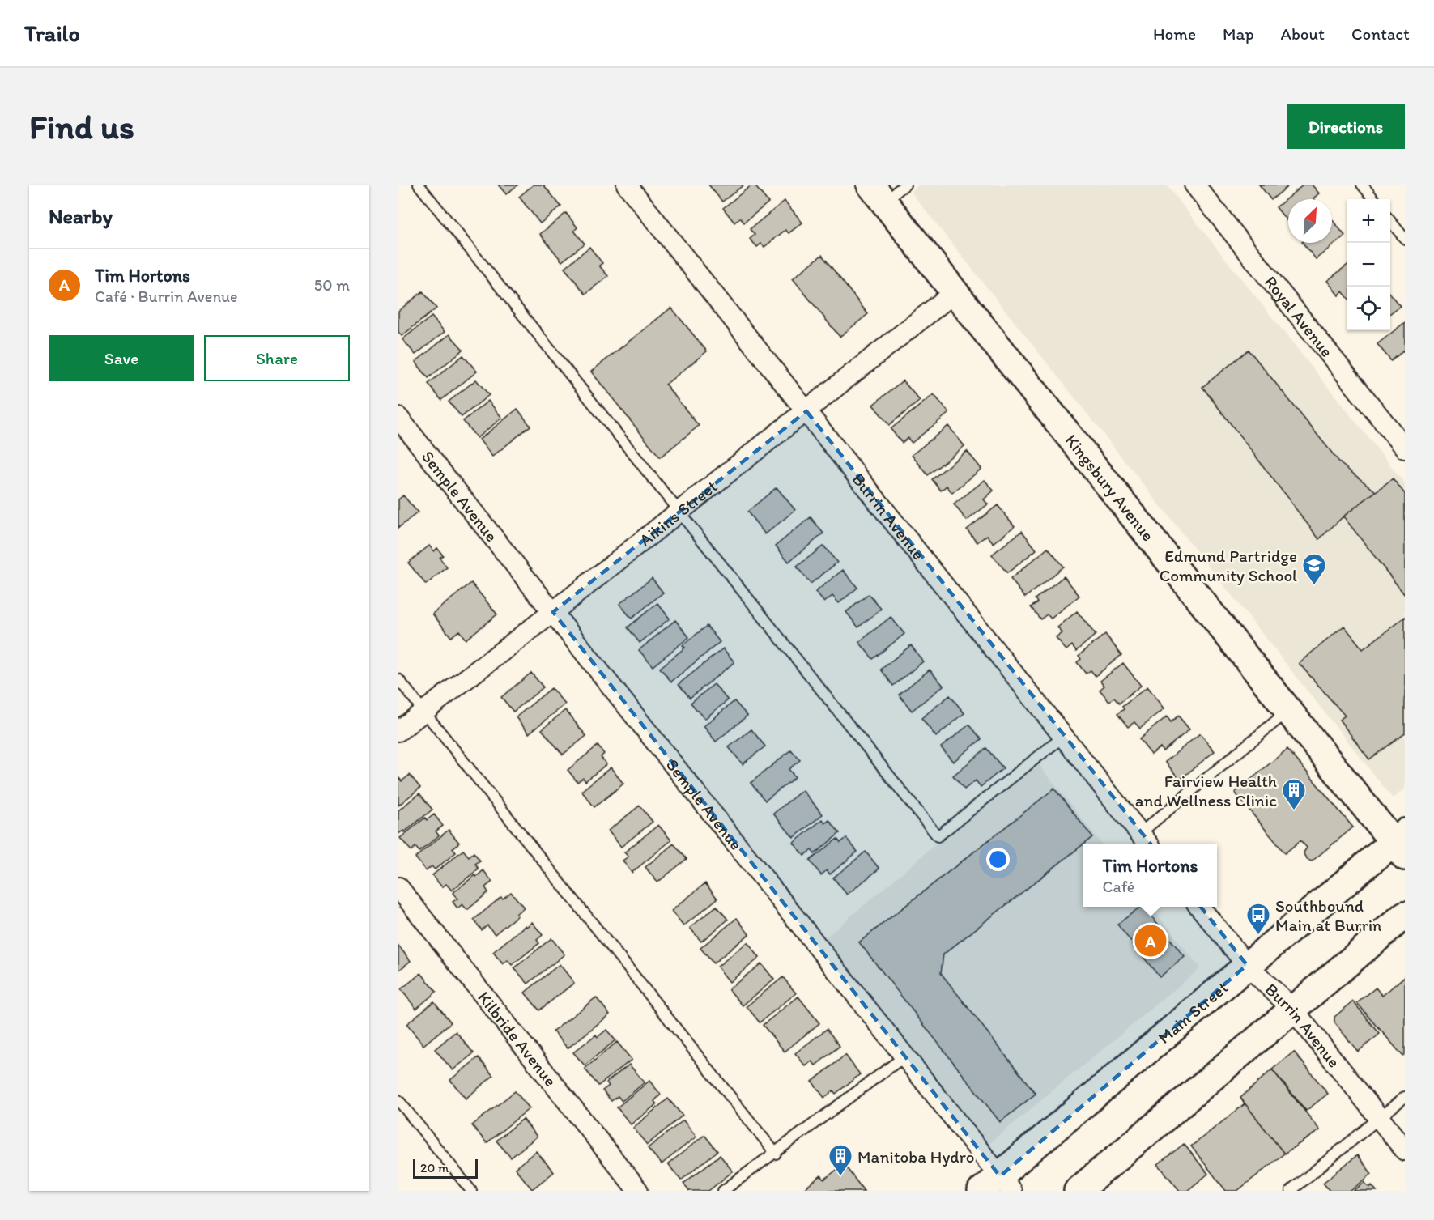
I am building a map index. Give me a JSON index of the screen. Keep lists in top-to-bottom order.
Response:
{
  "streets": {
    "main road": ["Kingsbury Avenue", "Main Street"],
    "street": [
      "Royal Avenue",
      "Semple Avenue",
      "Aikins Street",
      "Burrin Avenue",
      "Kilbride Avenue"
    ]
  },
  "crossings": [
    ["Kingsbury Avenue", "Aikins Street"],
    ["Kingsbury Avenue", "Main Street"],
    ["Semple Avenue", "Aikins Street"],
    ["Semple Avenue", "Main Street"],
    ["Aikins Street", "Burrin Avenue"],
    ["Burrin Avenue", "Main Street"]
  ],
  "places": {
    "school or university": ["Edmund Partridge Community School"],
    "building": ["Fairview Health and Wellness Clinic", "Manitoba Hydro"],
    "bus stop": ["Southbound Main at Burrin"]
  },
  "scale_bar": "20 m",
  "north": "top right",
  "page": {
    "header": "Trailo",
    "nav": [
      "Home",
      "Map",
      "About",
      "Contact"
    ],
    "buttons": [
      "Directions",
      ["Save", "Share"]
    ],
    "title": "Find us",
    "heading": "Nearby",
    "map_buttons": ["+", "−"],
    "list": [
      {
        "mark": "A",
        "name": "Tim Hortons",
        "note": "Café · Burrin Avenue",
        "value": "50 m"
      }
    ],
    "popup": ["Tim Hortons", "Café"],
    "pins": "A",
    "scale": "20 m"
  }
}
